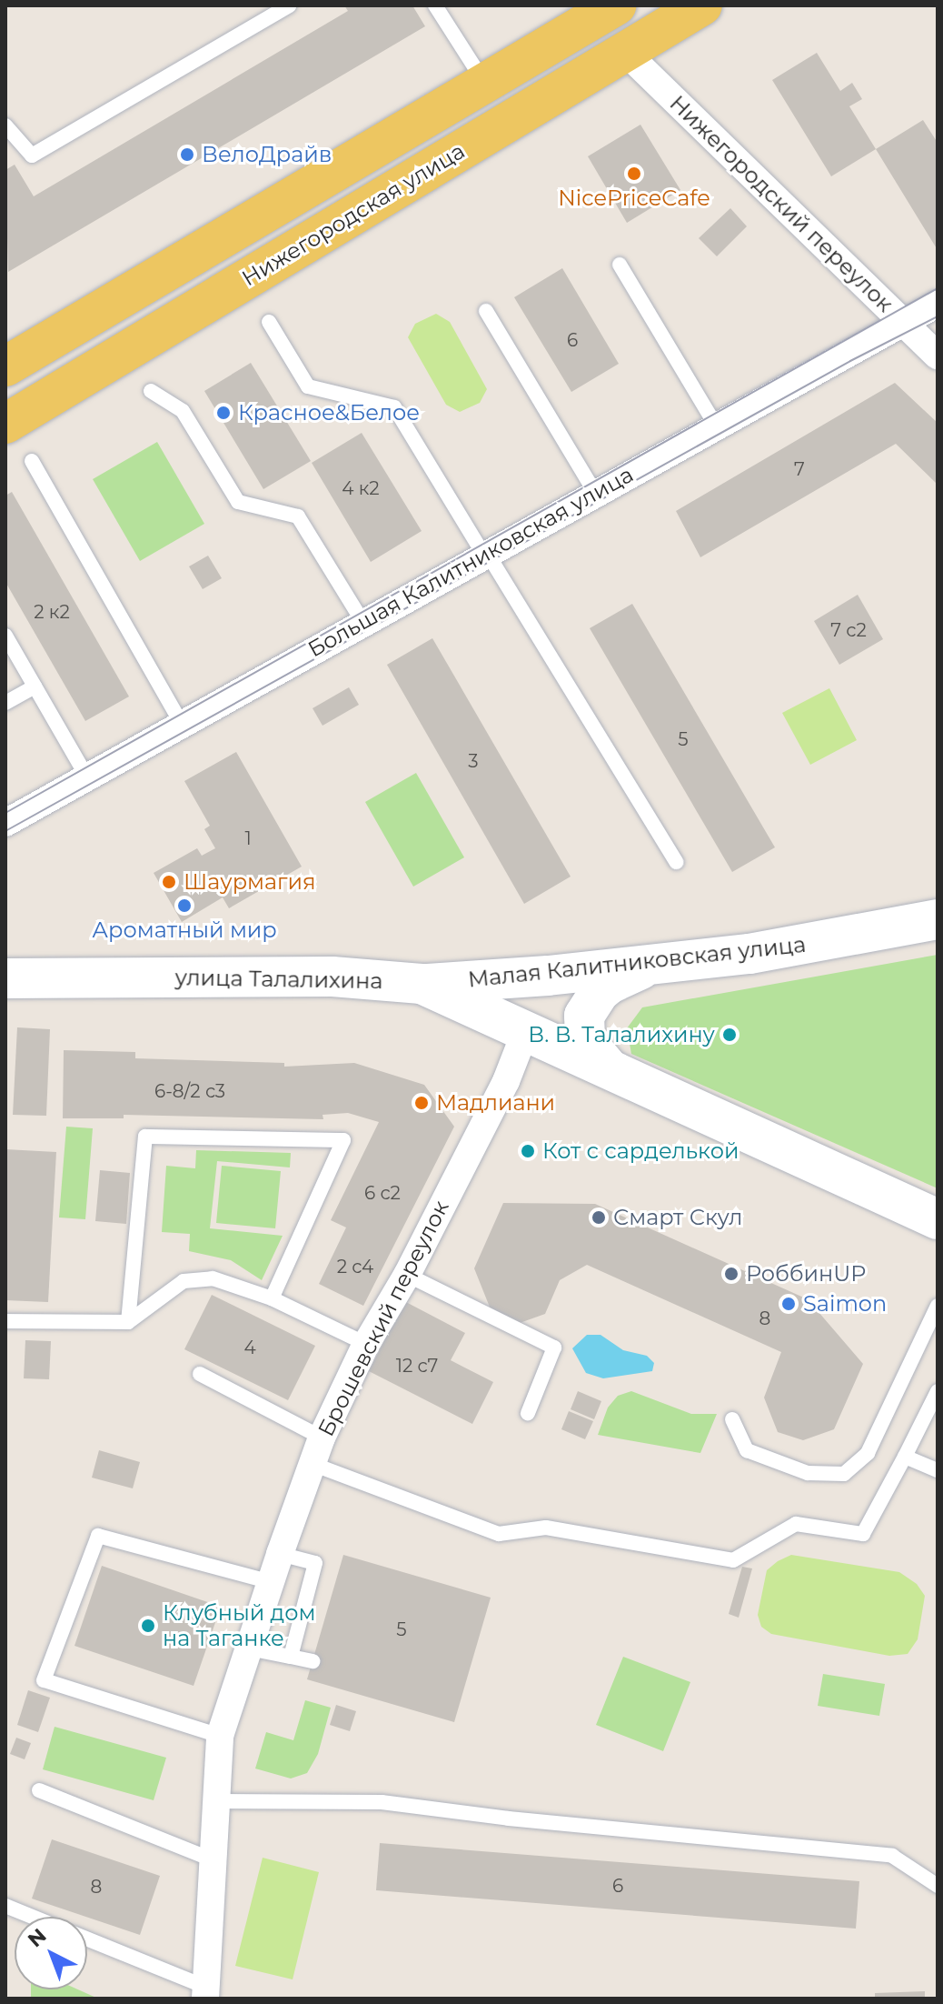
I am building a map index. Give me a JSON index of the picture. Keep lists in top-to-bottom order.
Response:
{
  "streets": {
    "main road": ["Нижегородская улица"],
    "street": [
      "Нижегородский переулок",
      "Большая Калитниковская улица",
      "Малая Калитниковская улица",
      "улица Талалихина",
      "Брошевский переулок"
    ]
  },
  "crossings": [
    ["Нижегородский переулок", "Нижегородская улица"],
    ["Нижегородский переулок", "Большая Калитниковская улица"],
    ["Малая Калитниковская улица", "улица Талалихина"],
    ["улица Талалихина", "Брошевский переулок"]
  ],
  "places": [
    "ВелоДрайв",
    "NicePriceCafe",
    "Красное&Белое",
    "Шаурмагия",
    "Ароматный мир",
    "В. В. Талалихину",
    "Мадлиани",
    "Кот с сарделькой",
    "Смарт Скул",
    "РоббинUP",
    "Saimon",
    "Клубный дом на Таганке"
  ],
  "house_numbers": [
    "6",
    "7",
    "4 к2",
    "2 к2",
    "7 с2",
    "5",
    "3",
    "1",
    "6-8/2 с3",
    "6 с2",
    "2 с4",
    "8",
    "4",
    "12 с7",
    "5",
    "6",
    "8"
  ],
  "north": "top left"
}
